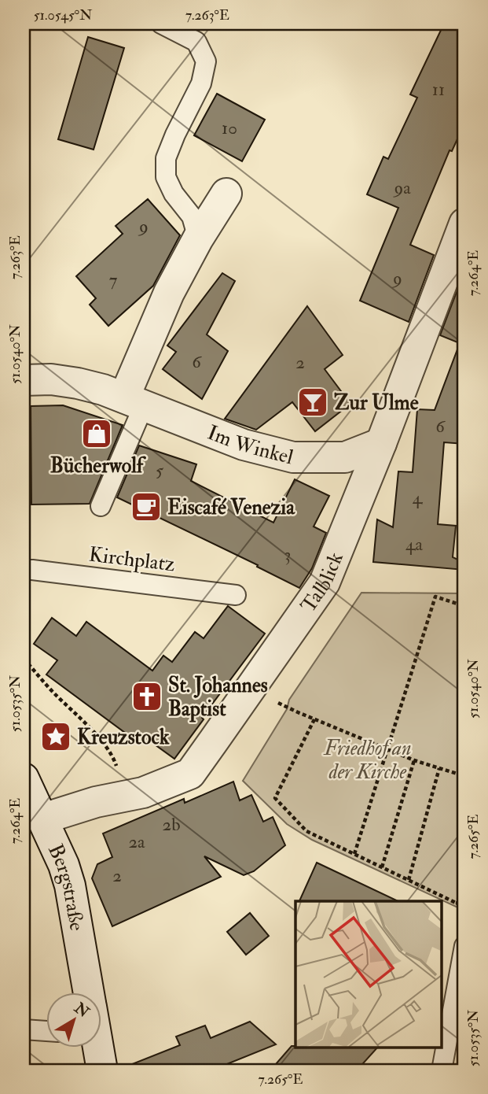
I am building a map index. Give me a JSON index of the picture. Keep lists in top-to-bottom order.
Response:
{
  "streets": {
    "street": ["Im Winkel", "Talblick", "Bergstraße"],
    "lane": ["Kirchplatz"]
  },
  "crossings": [
    ["Im Winkel", "Talblick"],
    ["Talblick", "Bergstraße"]
  ],
  "parks": ["Friedhof an der Kirche"],
  "places": {
    "bar": ["Zur Ulme"],
    "shop": ["Bücherwolf"],
    "cafe": ["Eiscafé Venezia"],
    "church": ["St. Johannes Baptist"],
    "place": ["Kreuzstock"]
  },
  "house_numbers": [
    "11",
    "10",
    "9a",
    "9",
    "9",
    "7",
    "6",
    "2",
    "6",
    "5",
    "4",
    "4a",
    "3",
    "2b",
    "2a",
    "2"
  ],
  "north": "top right",
  "coordinates": [
    "51.0545°N",
    "7.263°E",
    "7.264°E",
    "51.0540°N",
    "51.0535°N",
    "7.265°E"
  ]
}
